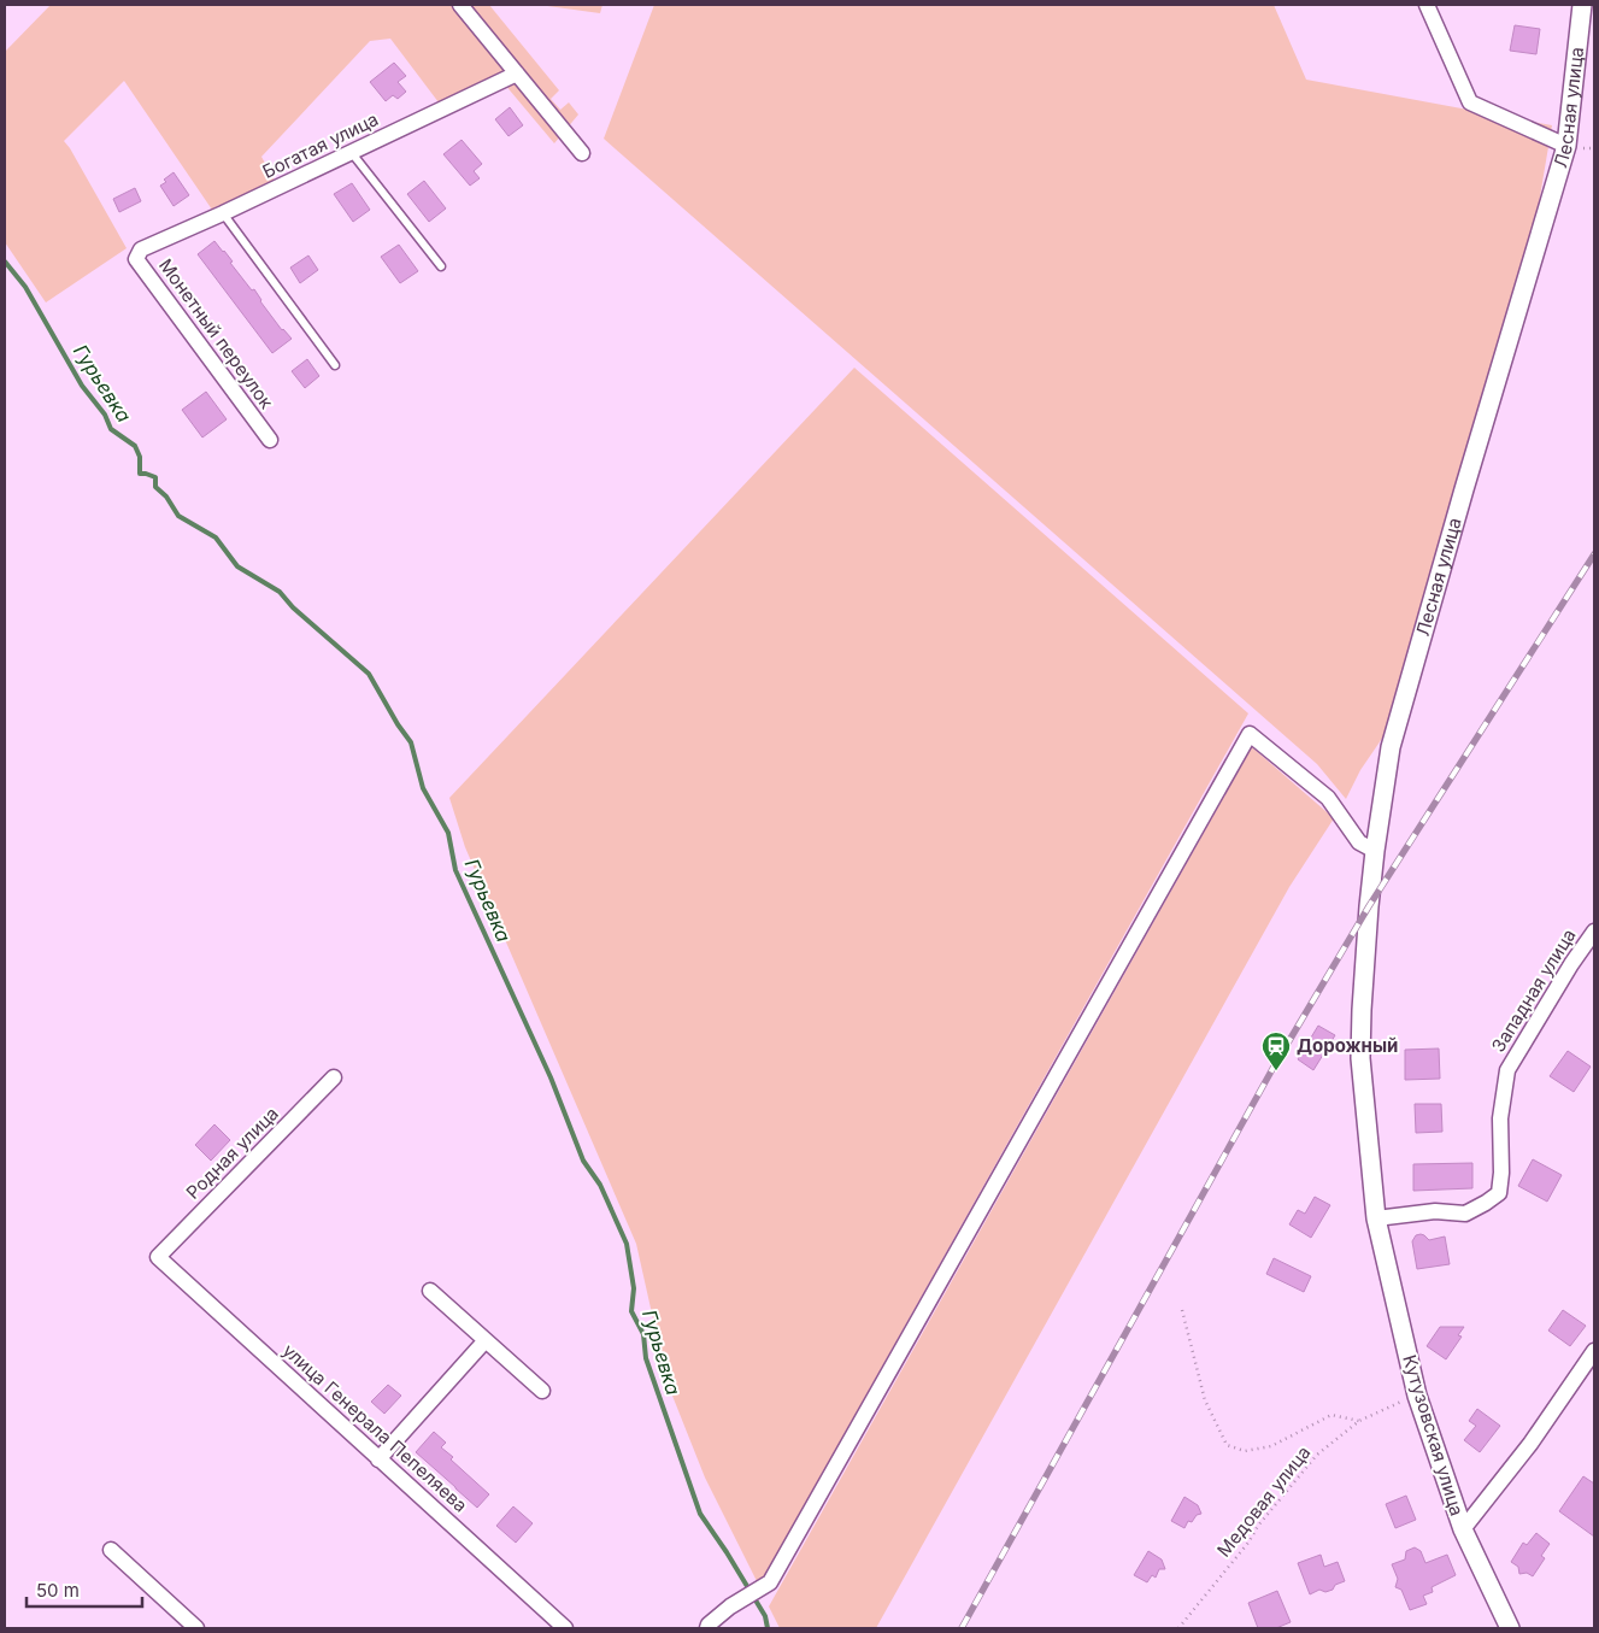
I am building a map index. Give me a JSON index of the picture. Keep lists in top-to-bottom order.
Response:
{
  "streets": {
    "street": [
      "Лесная улица",
      "Богатая улица",
      "Монетный переулок",
      "Западная улица",
      "Родная улица",
      "улица Генерала Пепеляева",
      "Кутузовская улица"
    ],
    "path": ["Медовая улица"]
  },
  "crossings": [
    ["Лесная улица", "Кутузовская улица"],
    ["Богатая улица", "Монетный переулок"],
    ["Западная улица", "Кутузовская улица"],
    ["Родная улица", "улица Генерала Пепеляева"],
    ["Кутузовская улица", "Медовая улица"]
  ],
  "water": ["Гурьевка"],
  "places": {
    "station": ["Дорожный"]
  },
  "scale_bar": "50 m"
}
